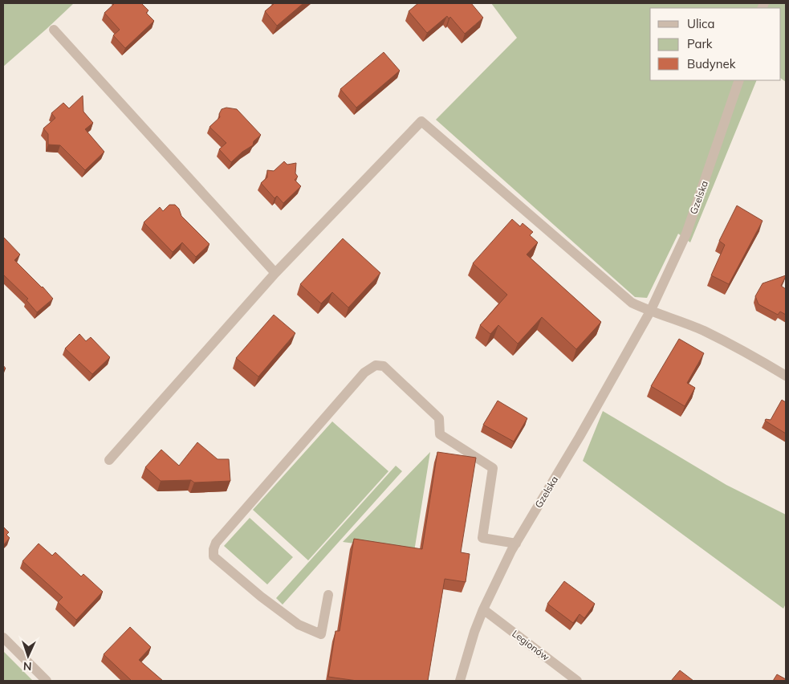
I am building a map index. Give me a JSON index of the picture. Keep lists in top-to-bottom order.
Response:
{
  "streets": {
    "street": ["Gzelska", "Legionów"]
  },
  "crossings": [
    ["Gzelska", "Legionów"]
  ],
  "legend": ["Ulica", "Park", "Budynek"],
  "north": "bottom"
}
